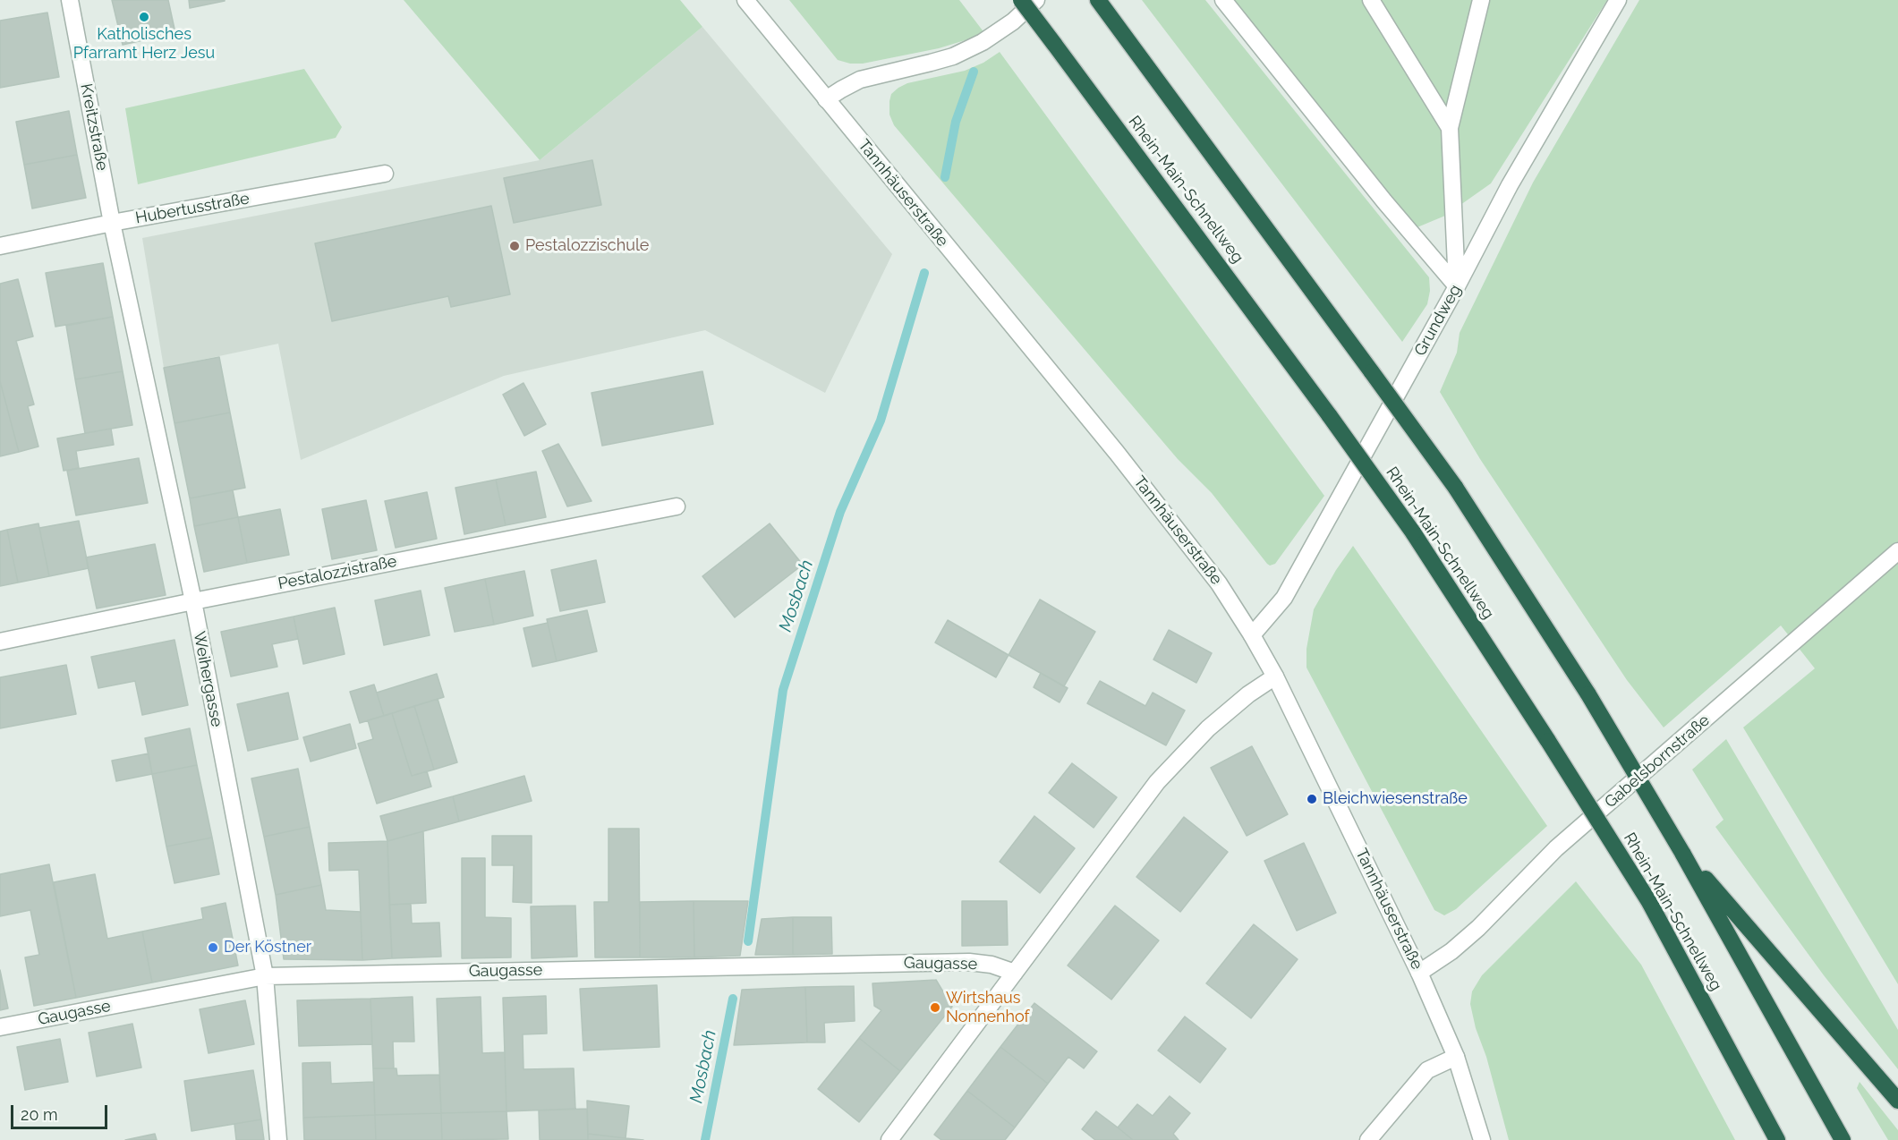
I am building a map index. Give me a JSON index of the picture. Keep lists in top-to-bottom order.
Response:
{
  "streets": {
    "highway": ["Rhein-Main-Schnellweg"],
    "street": [
      "Kreitzstraße",
      "Tannhäuserstraße",
      "Hubertusstraße",
      "Grundweg",
      "Pestalozzistraße",
      "Weihergasse",
      "Gabelsbornstraße",
      "Gaugasse"
    ]
  },
  "crossings": [
    ["Kreitzstraße", "Hubertusstraße"],
    ["Kreitzstraße", "Weihergasse"],
    ["Tannhäuserstraße", "Grundweg"],
    ["Tannhäuserstraße", "Gabelsbornstraße"],
    ["Hubertusstraße", "Weihergasse"],
    ["Pestalozzistraße", "Weihergasse"],
    ["Weihergasse", "Gaugasse"]
  ],
  "water": ["Mosbach"],
  "places": [
    "Katholisches Pfarramt Herz Jesu",
    "Pestalozzischule",
    "Bleichwiesenstraße",
    "Der Köstner",
    "Wirtshaus Nonnenhof"
  ],
  "scale_bar": "20 m"
}
